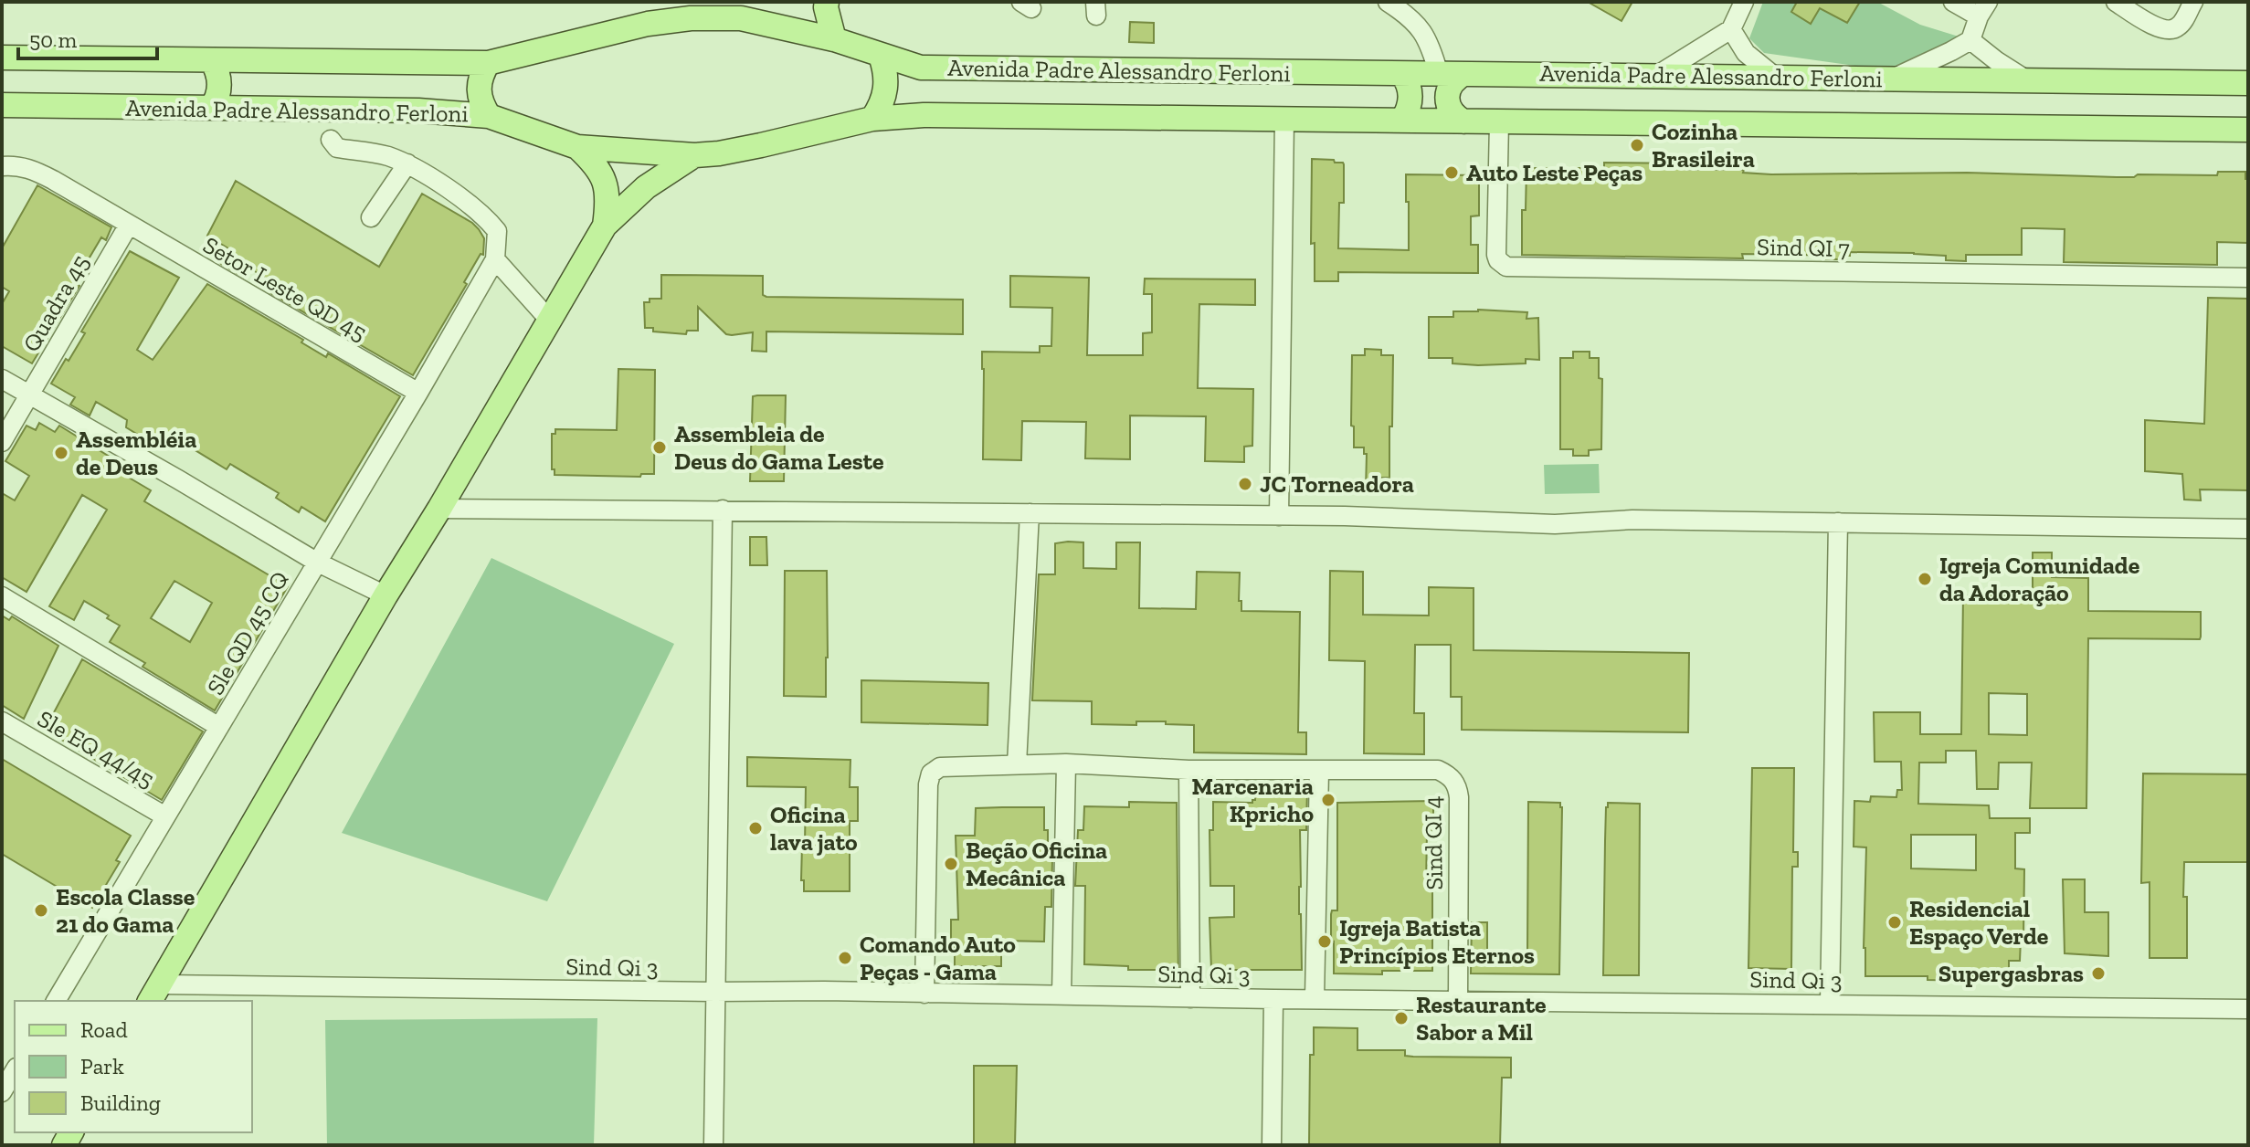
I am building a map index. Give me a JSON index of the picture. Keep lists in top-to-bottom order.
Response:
{
  "streets": {
    "main road": ["Avenida Padre Alessandro Ferloni"],
    "street": [
      "Sind QI 7",
      "Setor Leste QD 45",
      "Quadra 45",
      "Sle QD 45 CQ",
      "Sle EQ 44/45",
      "Sind QI 4",
      "Sind Qi 3"
    ]
  },
  "crossings": [
    ["Avenida Padre Alessandro Ferloni", "Sind QI 7"],
    ["Setor Leste QD 45", "Quadra 45"],
    ["Sle QD 45 CQ", "Sle EQ 44/45"],
    ["Sind QI 4", "Sind Qi 3"]
  ],
  "places": [
    "Cozinha Brasileira",
    "Auto Leste Peças",
    "Assembleia de Deus do Gama Leste",
    "Assembléia de Deus",
    "JC Torneadora",
    "Igreja Comunidade da Adoração",
    "Marcenaria Kpricho",
    "Oficina lava jato",
    "Beção Oficina Mecânica",
    "Escola Classe 21 do Gama",
    "Residencial Espaço Verde",
    "Igreja Batista Princípios Eternos",
    "Comando Auto Peças - Gama",
    "Supergasbras",
    "Restaurante Sabor a Mil"
  ],
  "legend": ["Road", "Park", "Building"],
  "scale_bar": "50 m"
}
